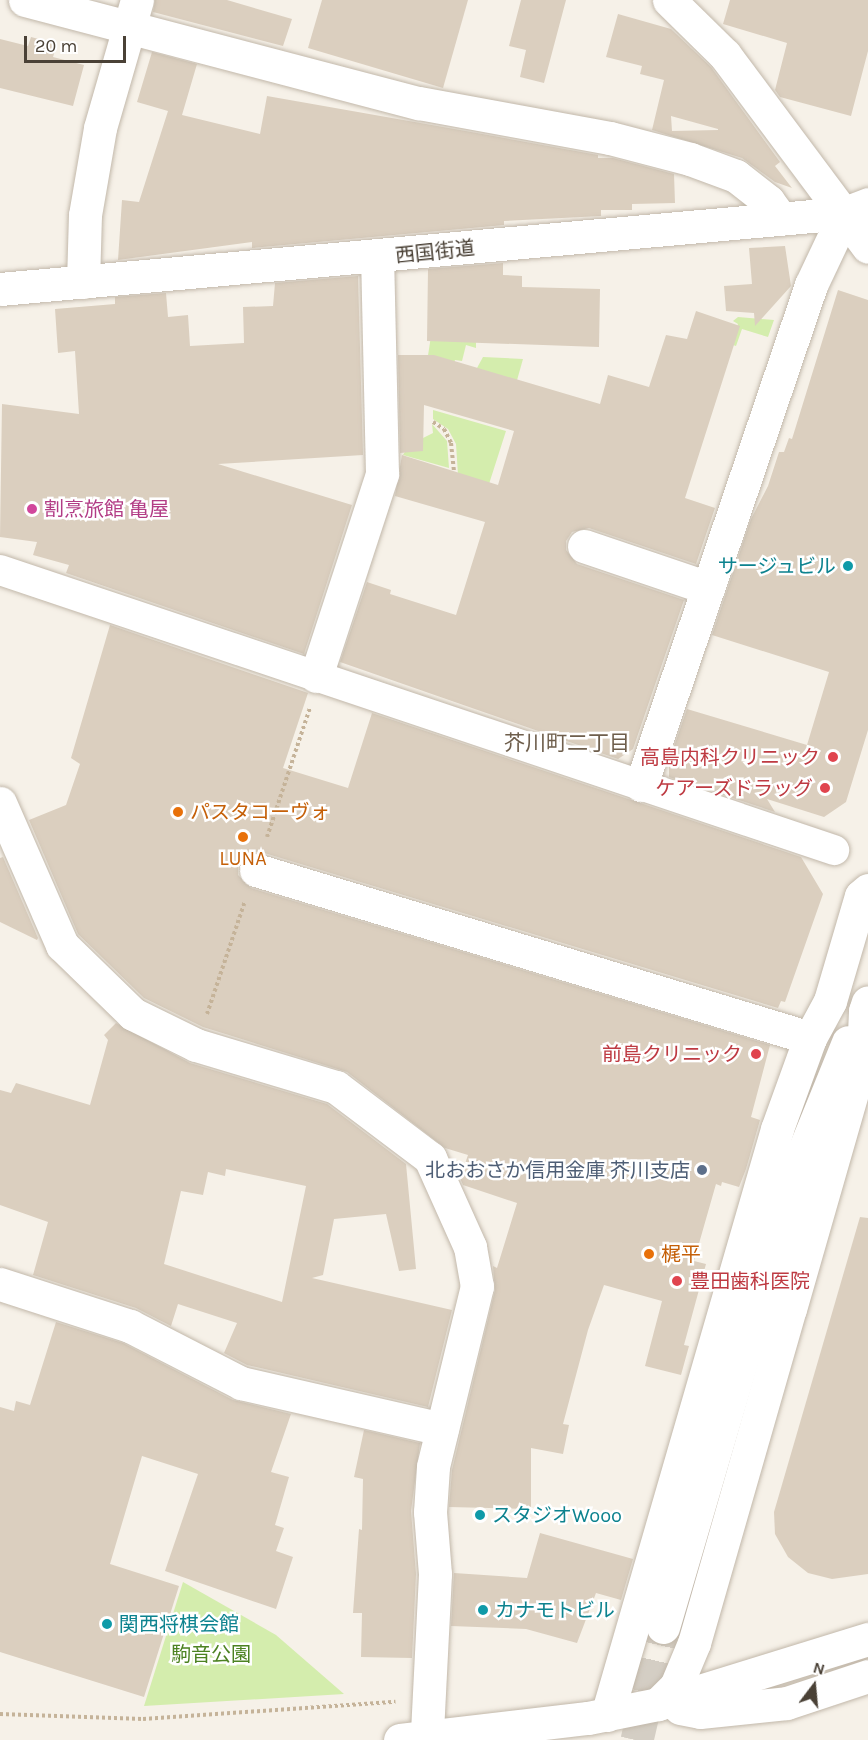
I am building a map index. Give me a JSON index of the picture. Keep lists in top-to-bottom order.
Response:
{
  "streets": {
    "street": ["西国街道"]
  },
  "districts": ["芥川町二丁目"],
  "parks": ["駒音公園"],
  "places": [
    "割烹旅館 亀屋",
    "サージュビル",
    "高島内科クリニック",
    "ケアーズドラッグ",
    "パスタコーヴォ",
    "LUNA",
    "前島クリニック",
    "北おおさか信用金庫 芥川支店",
    "梶平",
    "豊田歯科医院",
    "スタジオWooo",
    "カナモトビル",
    "関西将棋会館"
  ],
  "scale_bar": "20 m",
  "north": "top"
}
